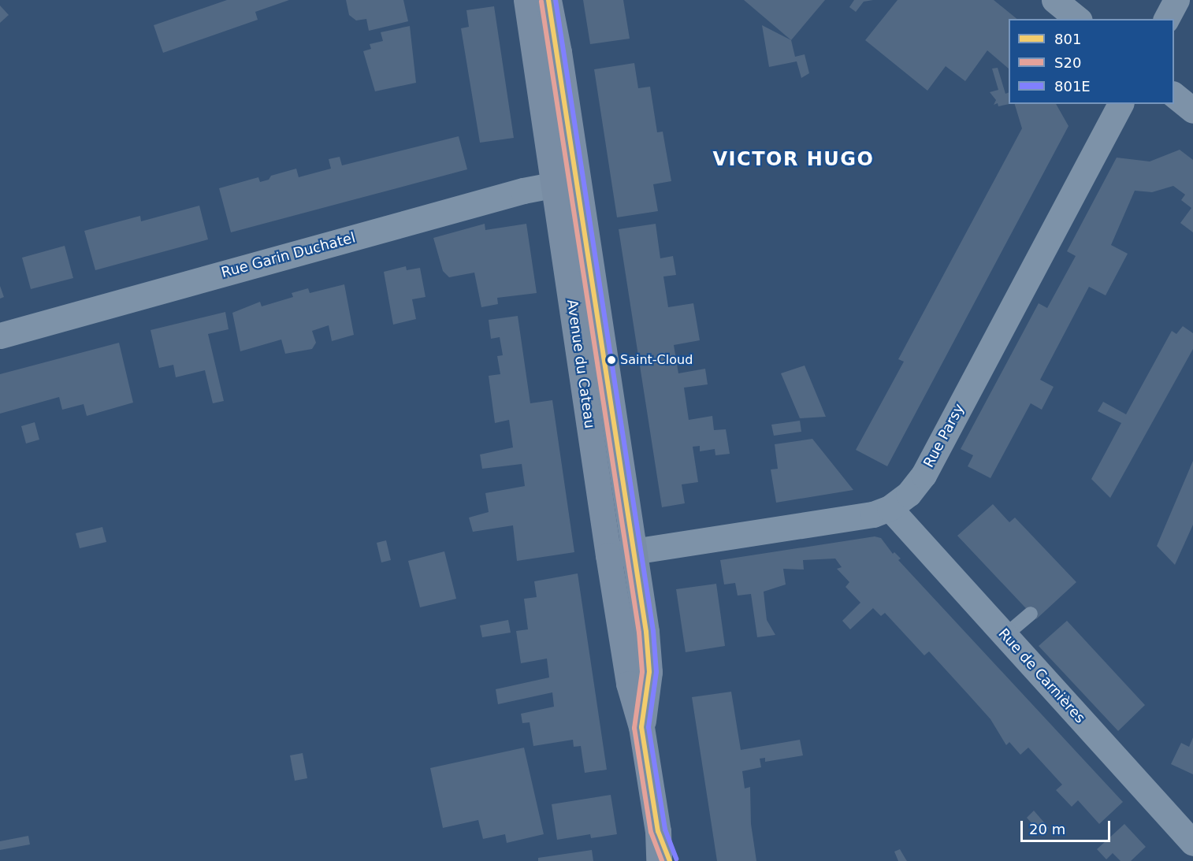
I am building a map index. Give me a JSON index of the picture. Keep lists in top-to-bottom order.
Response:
{
  "streets": {
    "main road": ["Avenue du Cateau"],
    "street": ["Rue Garin Duchatel", "Rue Parsy", "Rue de Carnières"]
  },
  "crossings": [
    ["Rue Garin Duchatel", "Avenue du Cateau"],
    ["Avenue du Cateau", "Rue Parsy"],
    ["Rue Parsy", "Rue de Carnières"]
  ],
  "districts": ["VICTOR HUGO"],
  "places": ["Saint-Cloud"],
  "lines": ["transit line 801", "transit line 801E", "transit line S20"],
  "legend": ["801", "S20", "801E"],
  "scale_bar": "20 m"
}
